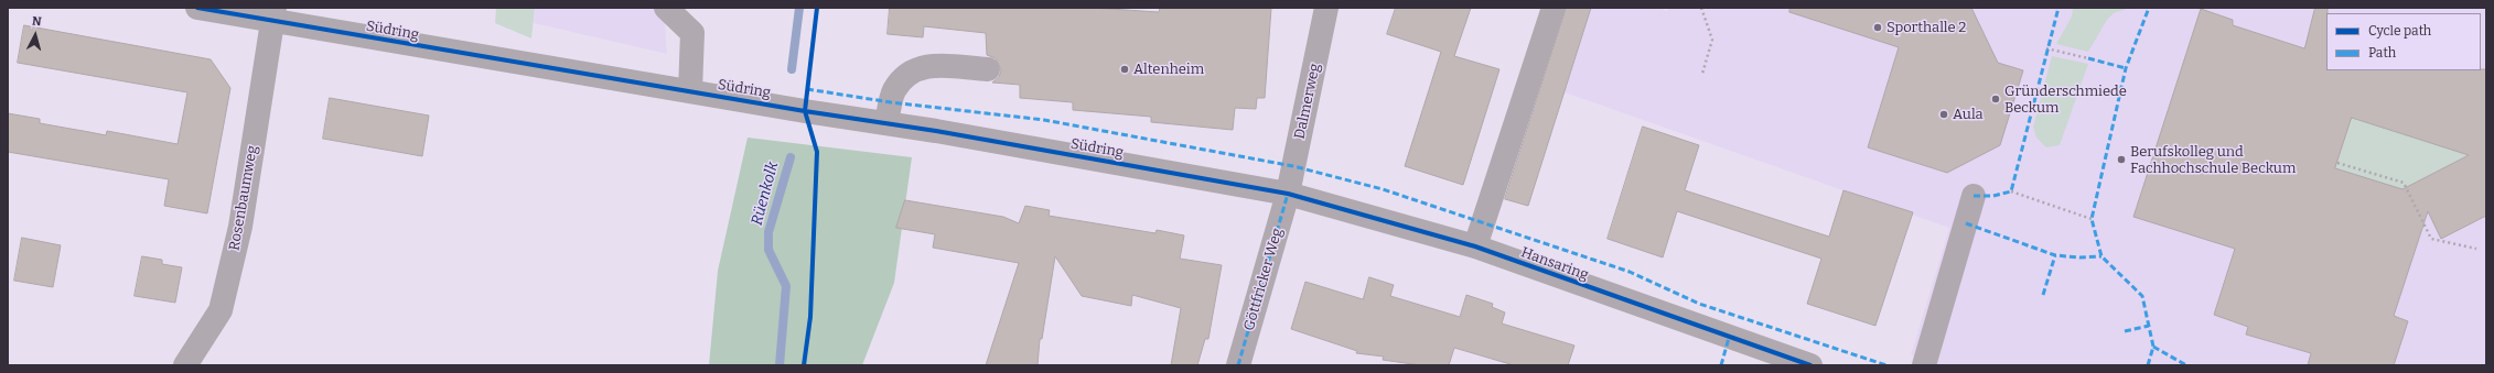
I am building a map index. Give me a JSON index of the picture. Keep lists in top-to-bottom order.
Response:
{
  "streets": {
    "street": [
      "Südring",
      "Dalmerweg",
      "Rosenbaumweg",
      "Hansaring",
      "Göttfricker Weg"
    ]
  },
  "crossings": [
    ["Südring", "Dalmerweg"],
    ["Südring", "Rosenbaumweg"],
    ["Südring", "Hansaring"],
    ["Südring", "Göttfricker Weg"],
    ["Dalmerweg", "Hansaring"],
    ["Dalmerweg", "Göttfricker Weg"],
    ["Hansaring", "Göttfricker Weg"]
  ],
  "water": ["Rüenkolk"],
  "places": [
    "Sporthalle 2",
    "Altenheim",
    "Gründerschmiede Beckum",
    "Aula",
    "Berufskolleg und Fachhochschule Beckum"
  ],
  "legend": ["Cycle path", "Path"],
  "north": "top"
}
